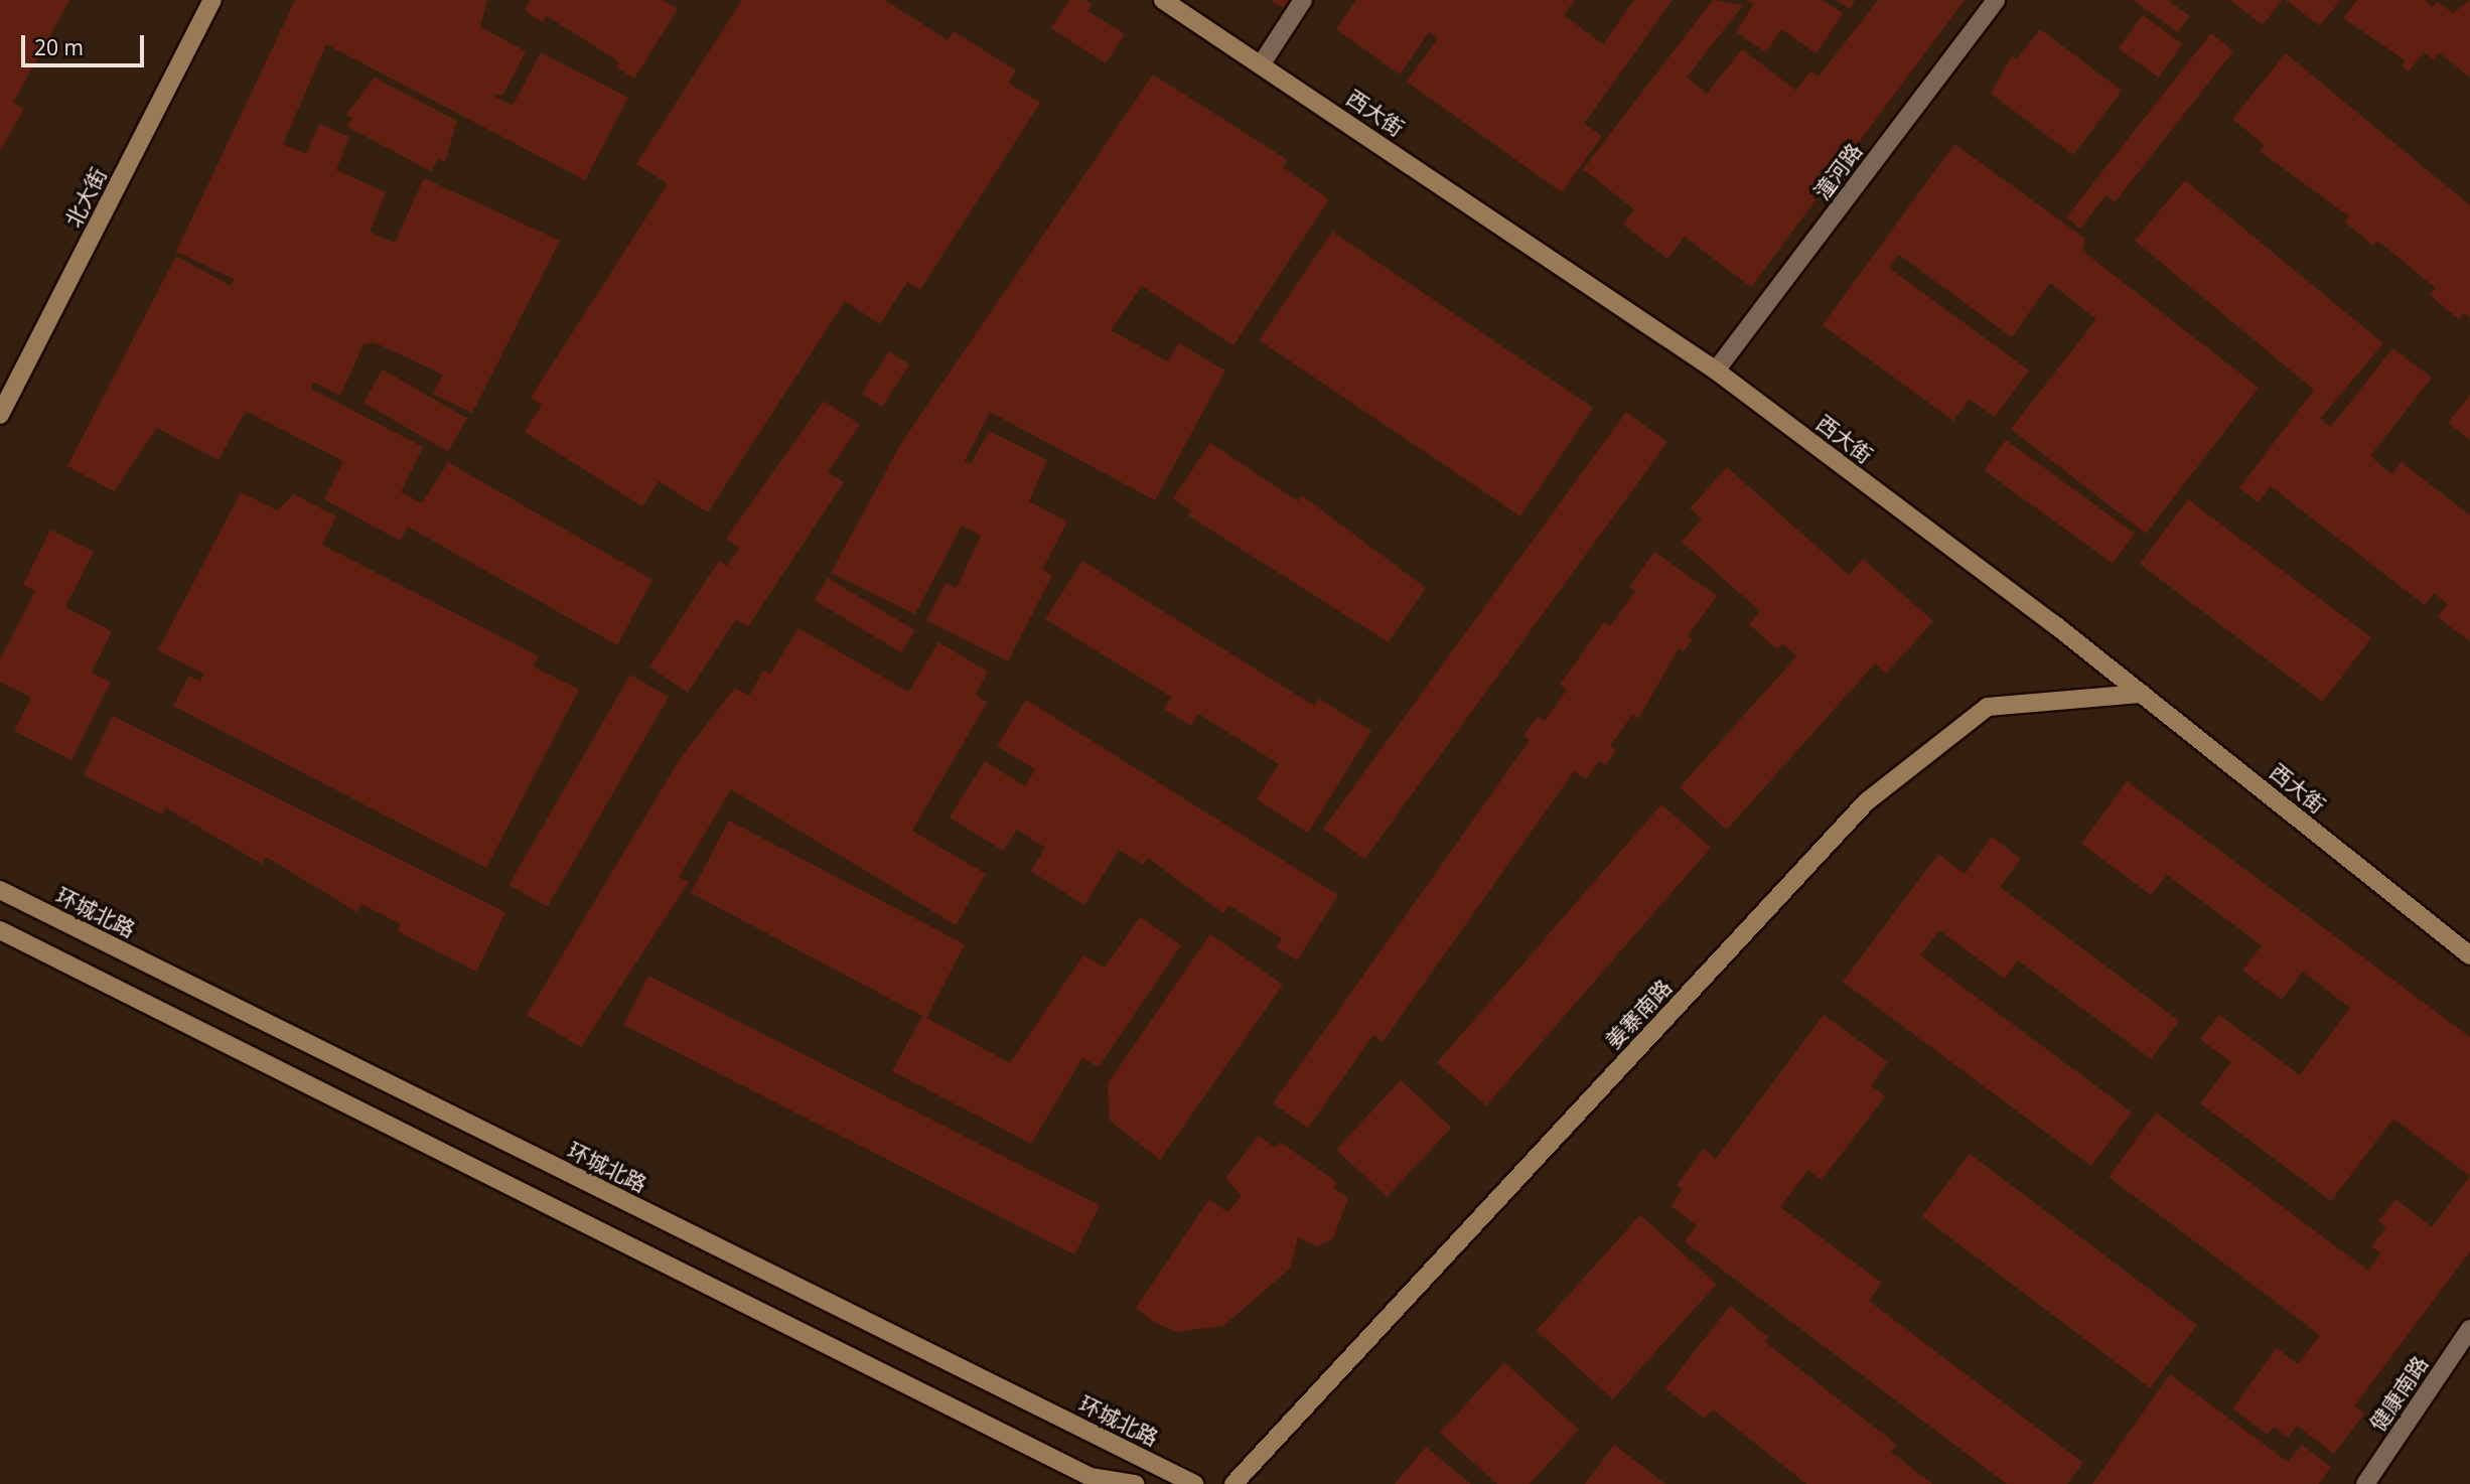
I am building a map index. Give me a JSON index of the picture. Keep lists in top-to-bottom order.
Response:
{
  "streets": {
    "main road": [
      "西大街",
      "北大街",
      "环城北路",
      "姜寨南路"
    ],
    "street": ["潼河路", "健康南路"]
  },
  "crossings": [
    ["西大街", "潼河路"],
    ["西大街", "姜寨南路"]
  ],
  "scale_bar": "20 m"
}
